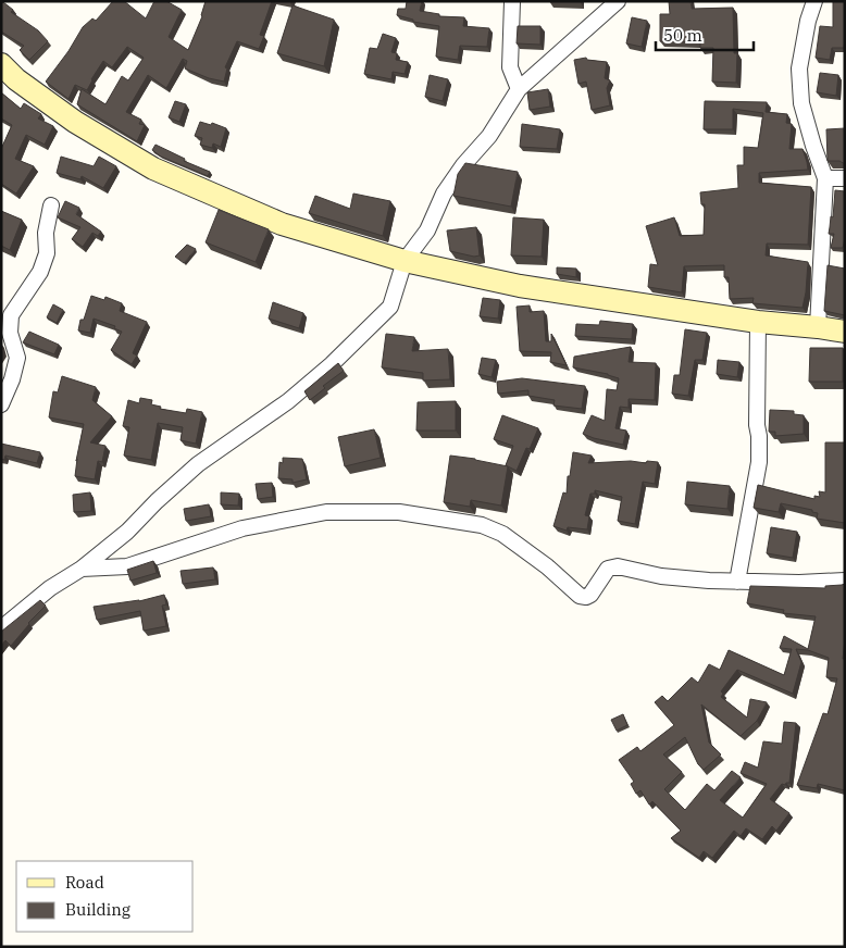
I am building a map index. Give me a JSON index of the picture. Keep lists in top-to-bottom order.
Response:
{
  "legend": ["Road", "Building"],
  "scale_bar": "50 m"
}
